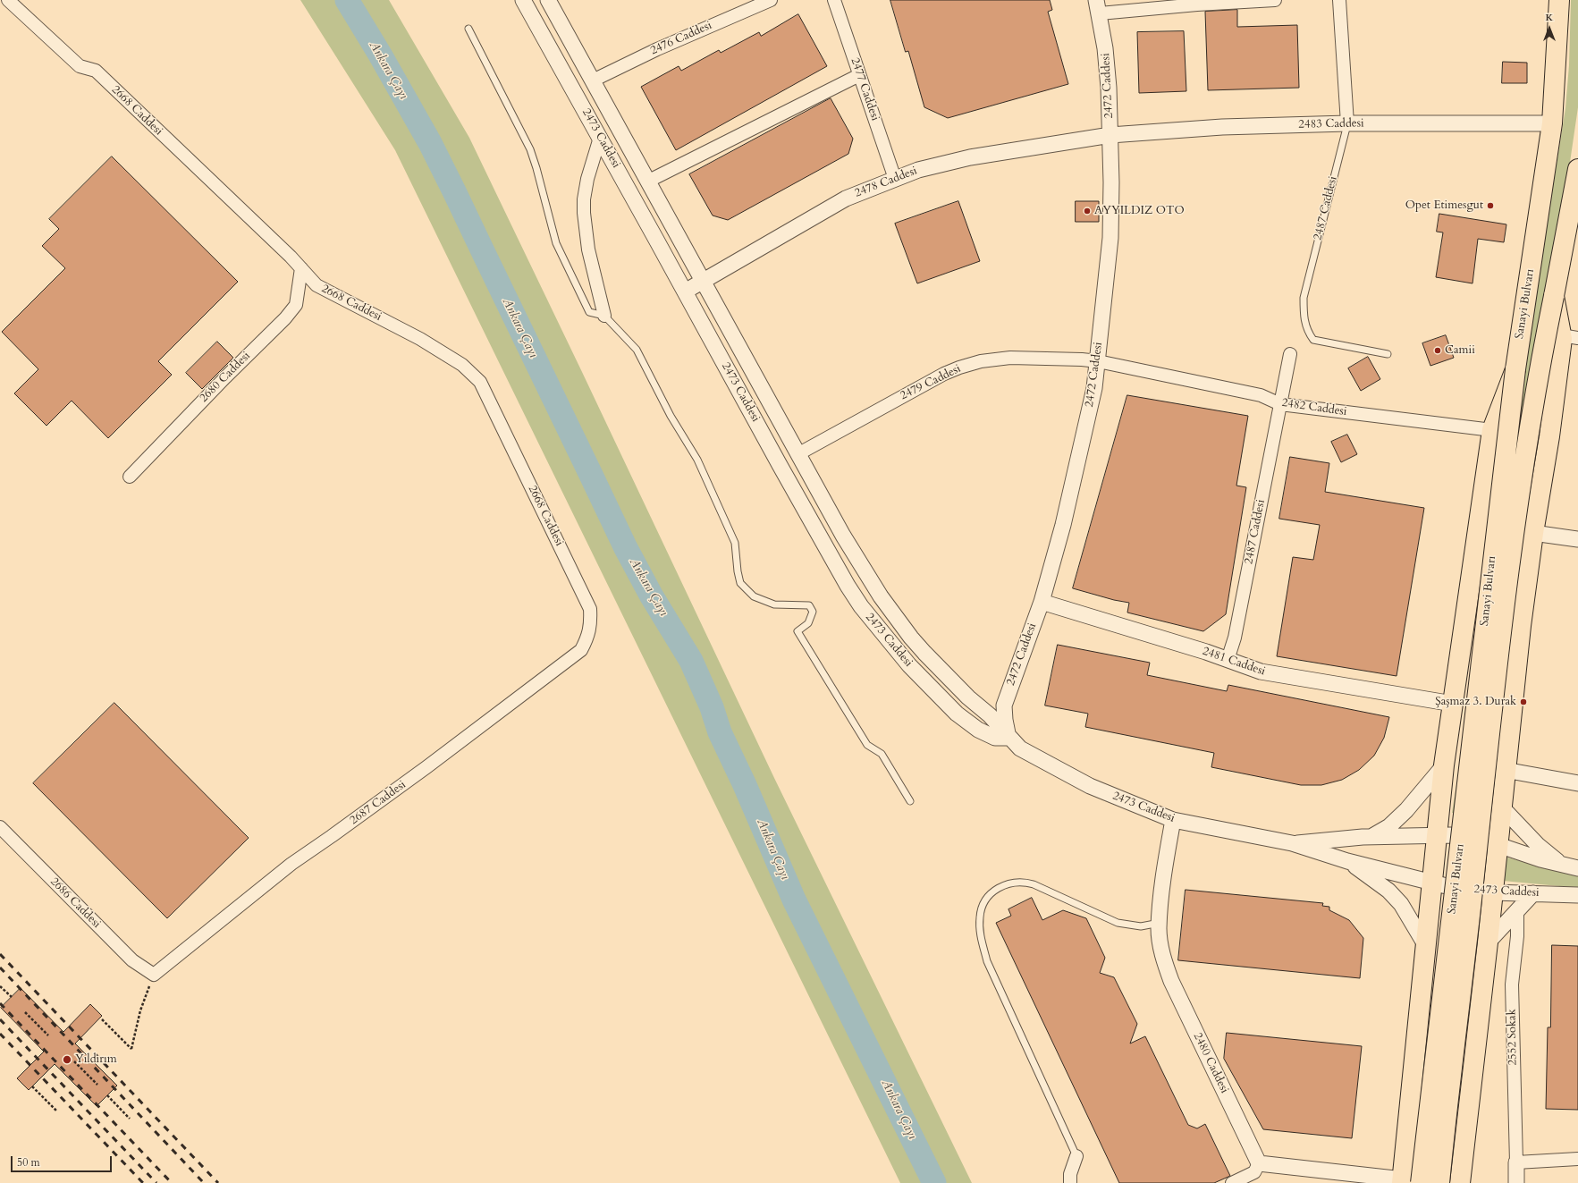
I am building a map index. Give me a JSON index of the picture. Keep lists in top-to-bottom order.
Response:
{
  "streets": {
    "main road": ["Sanayi Bulvarı"],
    "street": [
      "2476 Caddesi",
      "2472 Caddesi",
      "2477 Caddesi",
      "2668 Caddesi",
      "2483 Caddesi",
      "2473 Caddesi",
      "2478 Caddesi",
      "2487 Caddesi",
      "2680 Caddesi",
      "2479 Caddesi",
      "2482 Caddesi",
      "2481 Caddesi",
      "2687 Caddesi",
      "2686 Caddesi",
      "2552 Sokak",
      "2480 Caddesi"
    ]
  },
  "crossings": [
    ["2476 Caddesi", "2473 Caddesi"],
    ["2472 Caddesi", "2483 Caddesi"],
    ["2472 Caddesi", "2473 Caddesi"],
    ["2472 Caddesi", "2478 Caddesi"],
    ["2472 Caddesi", "2479 Caddesi"],
    ["2472 Caddesi", "2482 Caddesi"],
    ["2472 Caddesi", "2481 Caddesi"],
    ["2477 Caddesi", "2478 Caddesi"],
    ["2668 Caddesi", "2680 Caddesi"],
    ["2668 Caddesi", "2687 Caddesi"],
    ["2483 Caddesi", "2478 Caddesi"],
    ["2483 Caddesi", "2487 Caddesi"],
    ["2483 Caddesi", "Sanayi Bulvarı"],
    ["2473 Caddesi", "2478 Caddesi"],
    ["2473 Caddesi", "2479 Caddesi"],
    ["2473 Caddesi", "2480 Caddesi"],
    ["2487 Caddesi", "2482 Caddesi"],
    ["2487 Caddesi", "2481 Caddesi"],
    ["2479 Caddesi", "2482 Caddesi"],
    ["2687 Caddesi", "2686 Caddesi"]
  ],
  "water": ["Ankara Çayı"],
  "places": [
    "Opet Etimesgut",
    "AYYILDIZ OTO",
    "Camii",
    "Şaşmaz 3. Durak",
    "Yıldırım"
  ],
  "scale_bar": "50 m",
  "north": "top"
}
